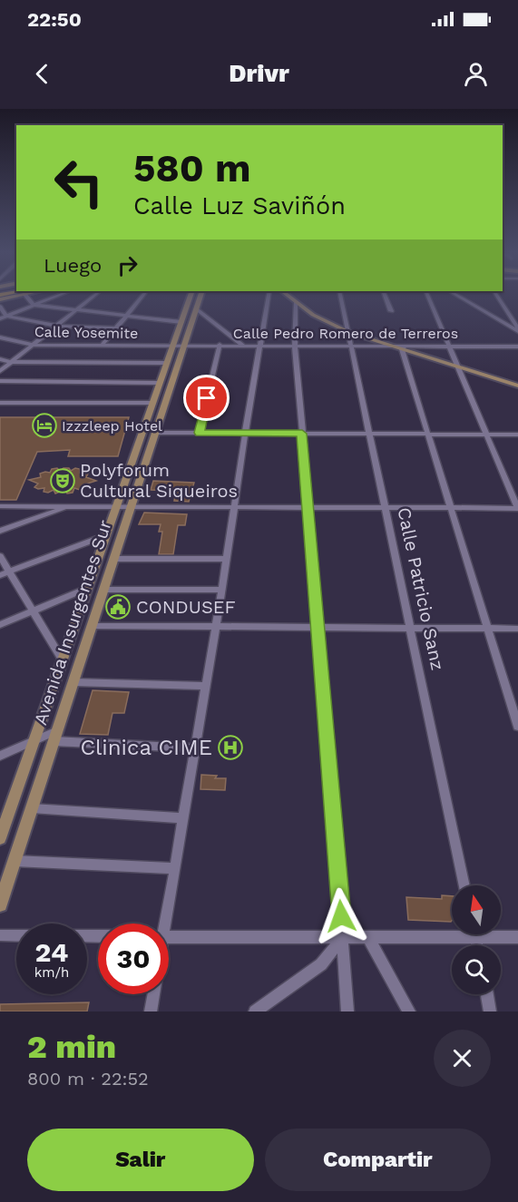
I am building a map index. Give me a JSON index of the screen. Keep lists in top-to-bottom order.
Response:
{
  "streets": {
    "main road": ["Avenida Insurgentes Sur"],
    "street": ["Calle Yosemite", "Calle Pedro Romero de Terreros", "Calle Patricio Sanz"]
  },
  "crossings": [
    ["Calle Yosemite", "Calle Pedro Romero de Terreros"],
    ["Calle Yosemite", "Avenida Insurgentes Sur"],
    ["Calle Pedro Romero de Terreros", "Calle Patricio Sanz"],
    ["Calle Pedro Romero de Terreros", "Avenida Insurgentes Sur"]
  ],
  "places": {
    "hotel": ["Izzzleep Hotel"],
    "theatre": ["Polyforum Cultural Siqueiros"],
    "public building": ["CONDUSEF"],
    "hospital": ["Clinica CIME"]
  },
  "north": "top",
  "page": {
    "status": "22:50",
    "header": "Drivr",
    "turn": ["580 m", "Calle Luz Saviñón"],
    "then": "Luego",
    "speed": "24 km/h",
    "limit": "30",
    "heading": ["2 min", "800 m · 22:52"],
    "buttons": ["Salir", "Compartir"]
  }
}
